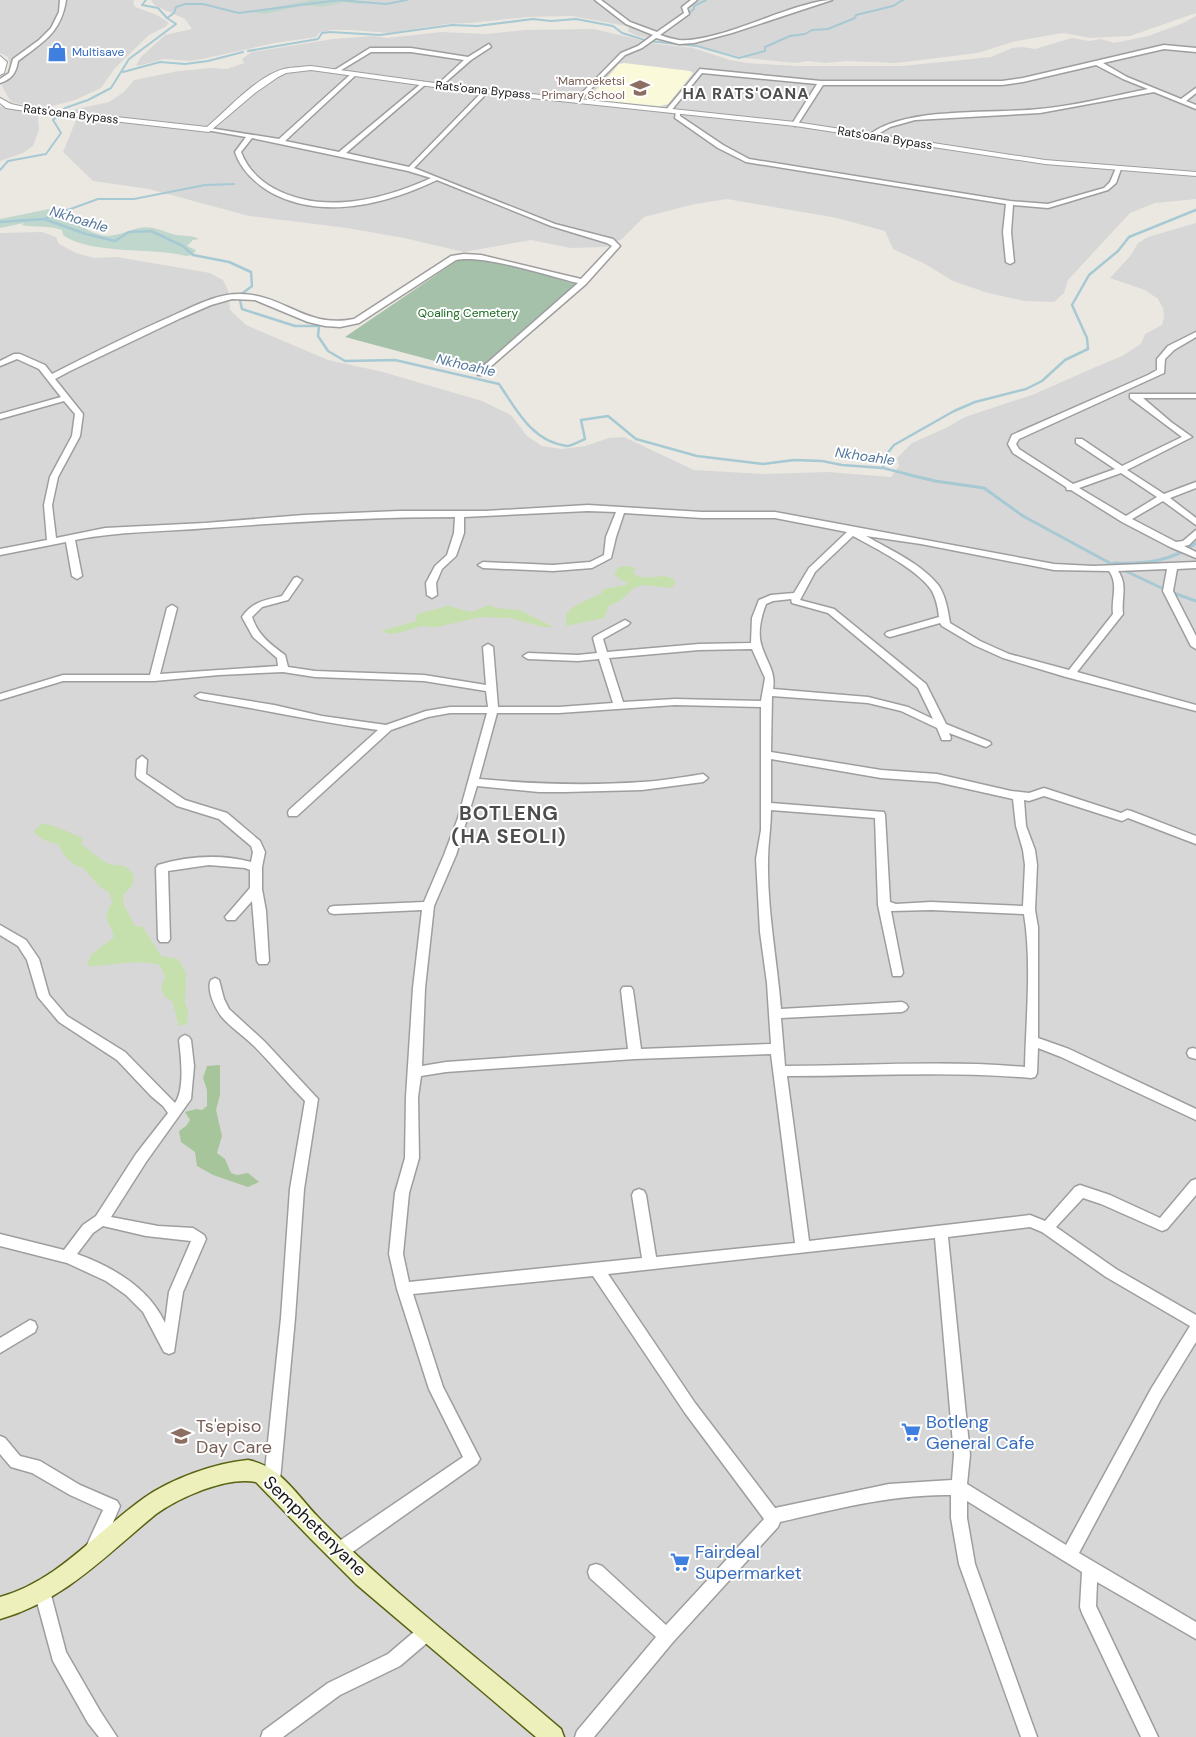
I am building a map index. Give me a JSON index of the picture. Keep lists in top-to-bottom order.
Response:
{
  "streets": {
    "main road": ["Semphetenyane"],
    "street": ["Rats'oana Bypass"]
  },
  "districts": ["HA RATS'OANA", "BOTLENG (HA SEOLI)"],
  "water": ["Nkhoahle"],
  "parks": ["Qoaling Cemetery"],
  "places": {
    "shop": ["Multisave"],
    "school or university": ["'Mamoeketsi Primary School", "Ts'episo Day Care"],
    "supermarket": ["Botleng General Cafe", "Fairdeal Supermarket"]
  }
}
